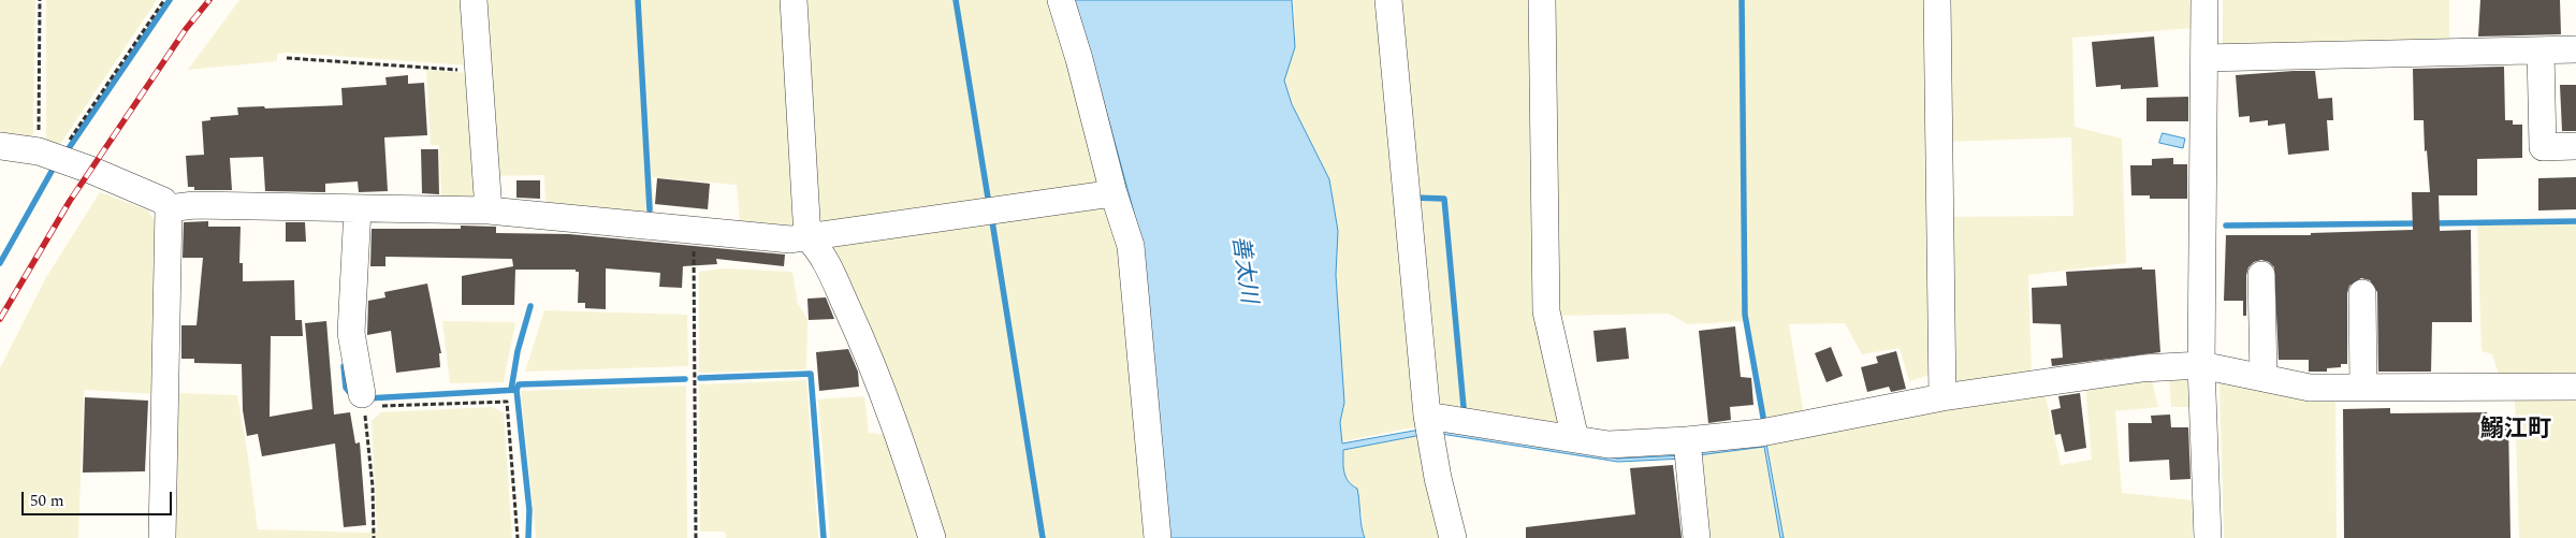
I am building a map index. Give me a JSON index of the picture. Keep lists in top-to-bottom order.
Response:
{
  "districts": ["鰯江町"],
  "water": ["善太川"],
  "scale_bar": "50 m"
}
